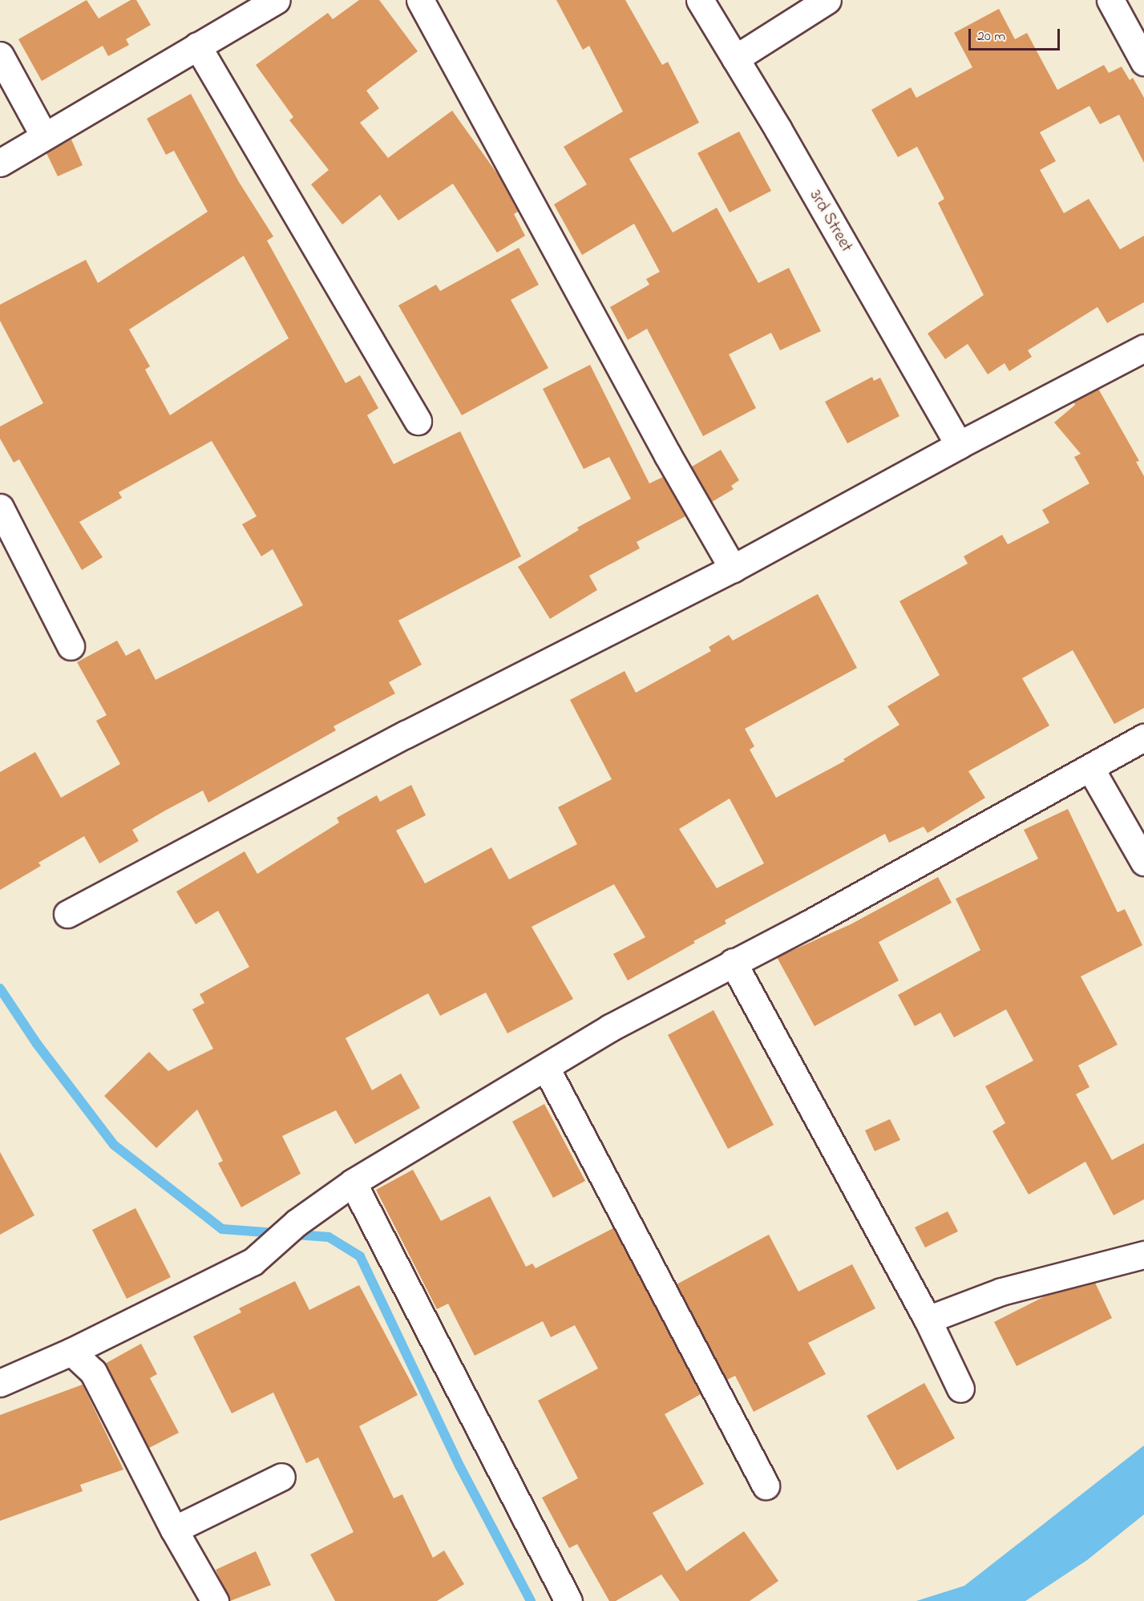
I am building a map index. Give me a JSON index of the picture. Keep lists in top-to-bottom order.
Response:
{
  "streets": {
    "street": ["3rd Street"]
  },
  "scale_bar": "20 m"
}
